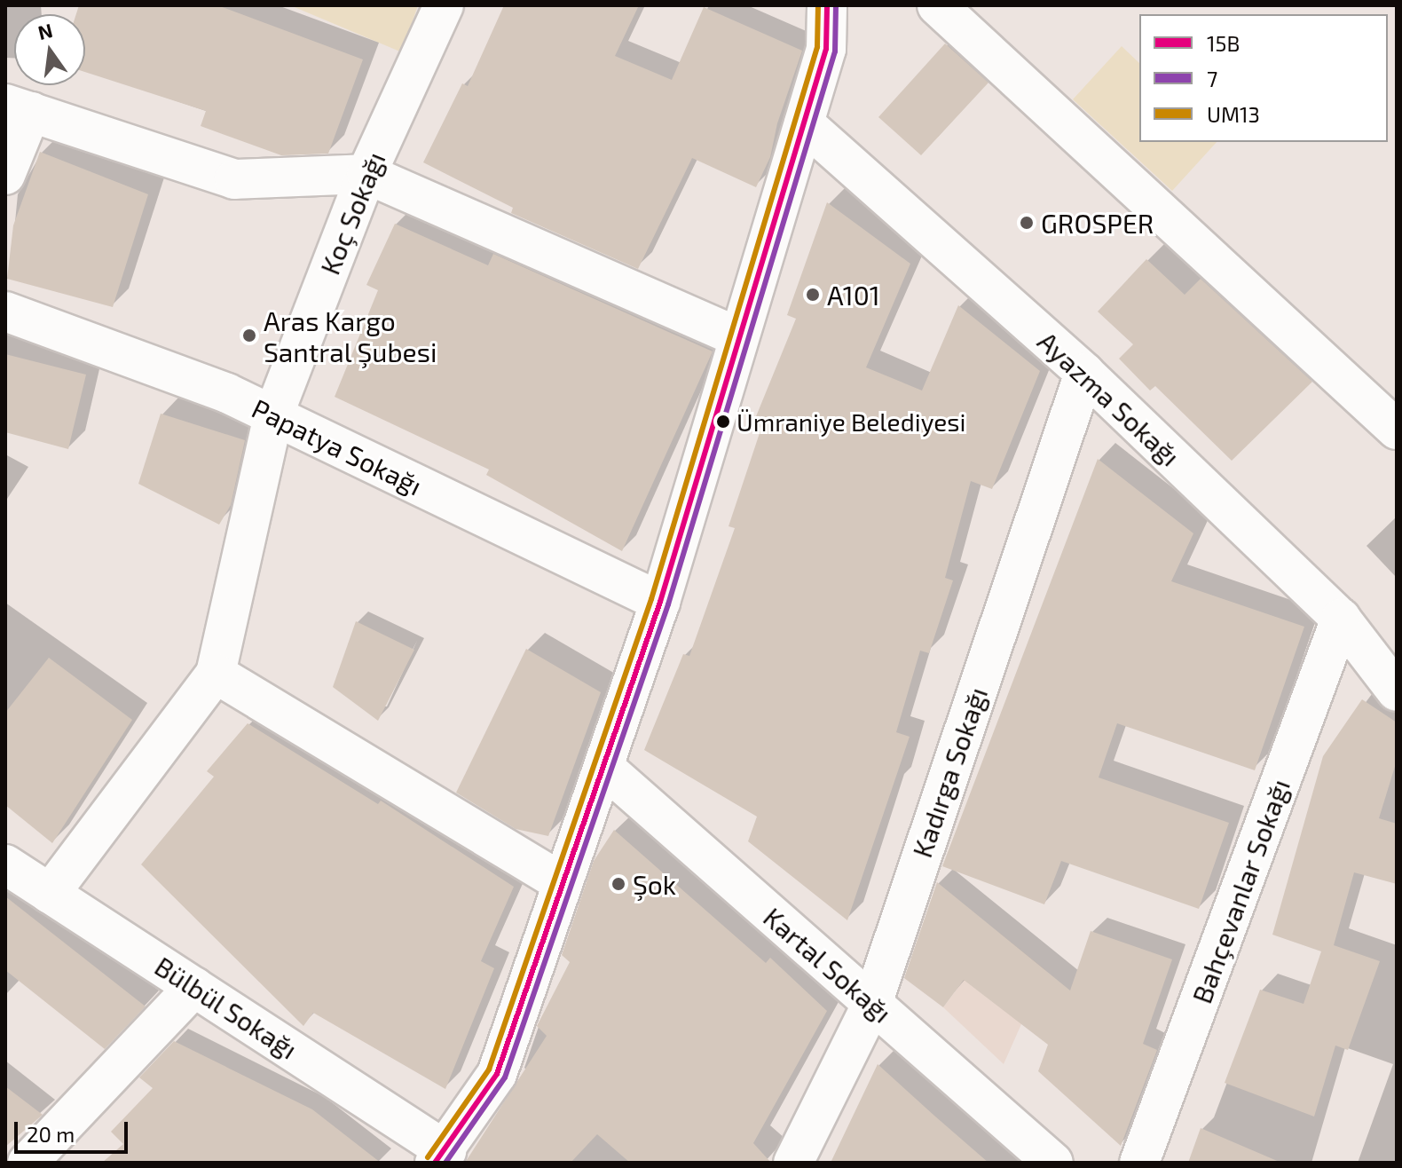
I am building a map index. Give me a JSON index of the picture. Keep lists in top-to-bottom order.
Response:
{
  "streets": {
    "street": [
      "Koç Sokağı",
      "Ayazma Sokağı",
      "Papatya Sokağı",
      "Kadırga Sokağı",
      "Bahçevanlar Sokağı",
      "Kartal Sokağı",
      "Bülbül Sokağı"
    ]
  },
  "crossings": [
    ["Koç Sokağı", "Papatya Sokağı"],
    ["Ayazma Sokağı", "Kadırga Sokağı"],
    ["Ayazma Sokağı", "Bahçevanlar Sokağı"],
    ["Kadırga Sokağı", "Kartal Sokağı"]
  ],
  "places": [
    "GROSPER",
    "A101",
    "Aras Kargo Santral Şubesi",
    "Ümraniye Belediyesi",
    "Şok"
  ],
  "lines": ["transit line 15B", "transit line 7", "transit line UM13"],
  "legend": ["15B", "7", "UM13"],
  "scale_bar": "20 m",
  "north": "top"
}
